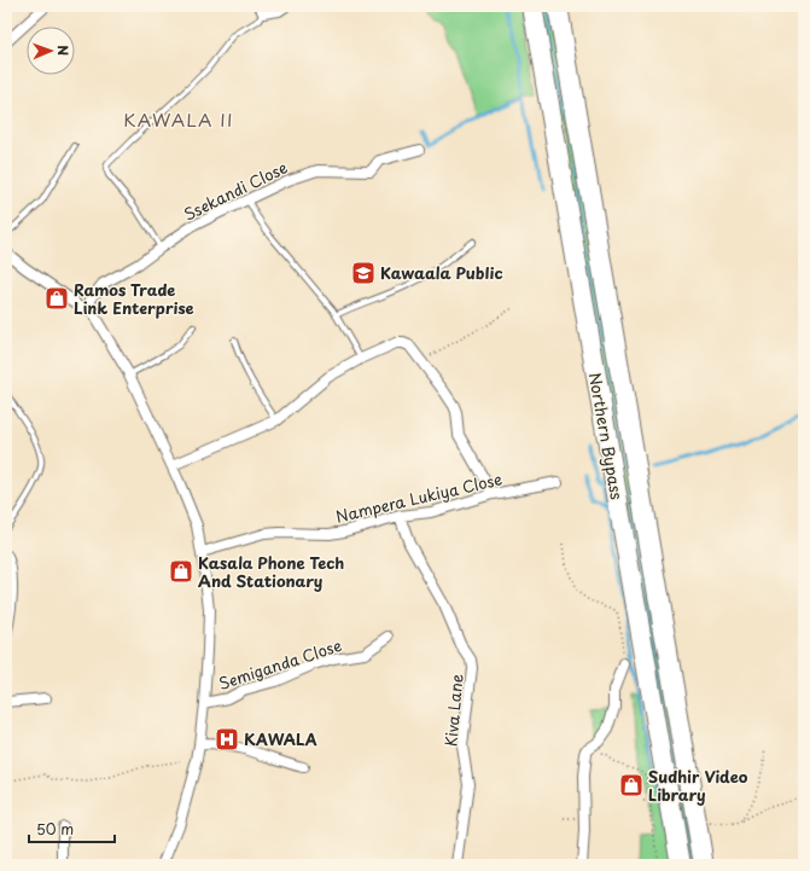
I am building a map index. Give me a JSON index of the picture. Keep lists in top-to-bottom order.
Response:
{
  "streets": {
    "highway": ["Northern Bypass"],
    "street": [
      "Ssekandi Close",
      "Nampera Lukiya Close",
      "Semiganda Close",
      "Kiva Lane"
    ]
  },
  "crossings": [
    ["Nampera Lukiya Close", "Kiva Lane"]
  ],
  "districts": ["KAWALA II"],
  "places": {
    "school or university": ["Kawaala Public"],
    "shop": ["Ramos Trade Link Enterprise", "Kasala Phone Tech And Stationary", "Sudhir Video Library"],
    "hospital": ["KAWALA"]
  },
  "scale_bar": "50 m",
  "north": "right"
}
